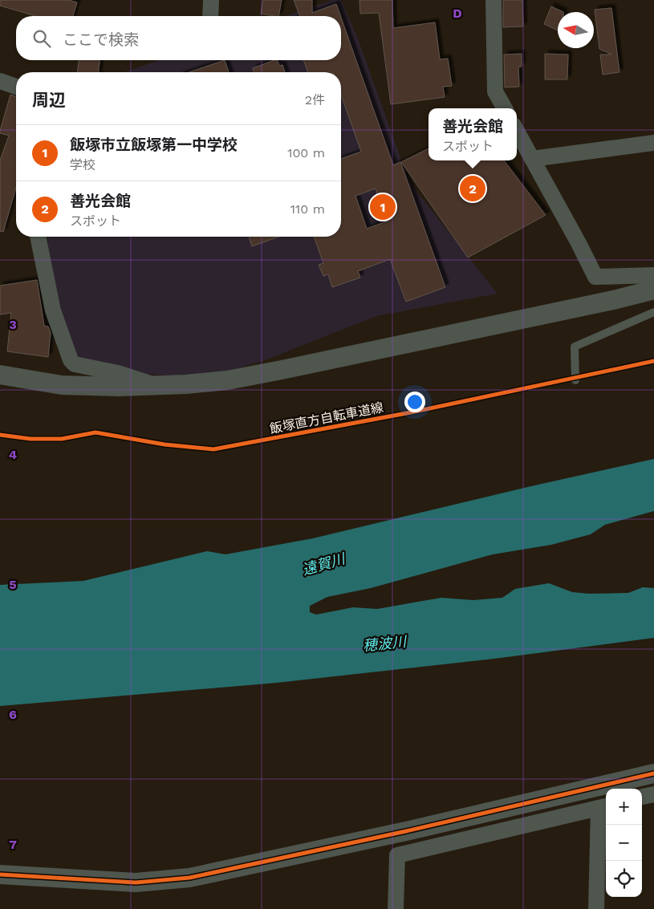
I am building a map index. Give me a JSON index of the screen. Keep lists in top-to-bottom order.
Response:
{
  "streets": {
    "cycle path": ["飯塚直方自転車道線"]
  },
  "water": ["遠賀川", "穂波川"],
  "north": "left",
  "page": {
    "search": "ここで検索",
    "heading": ["周辺", "2件"],
    "popup": ["善光会館", "スポット"],
    "list": [
      {
        "mark": "1",
        "name": "飯塚市立飯塚第一中学校",
        "note": "学校",
        "value": "100 m"
      },
      {
        "mark": "2",
        "name": "善光会館",
        "note": "スポット",
        "value": "110 m"
      }
    ],
    "pins": ["2", "1"],
    "map_buttons": ["+", "−"]
  },
  "grid": {
    "columns": ["D"],
    "rows": [
      "3",
      "4",
      "5",
      "6",
      "7"
    ]
  }
}
